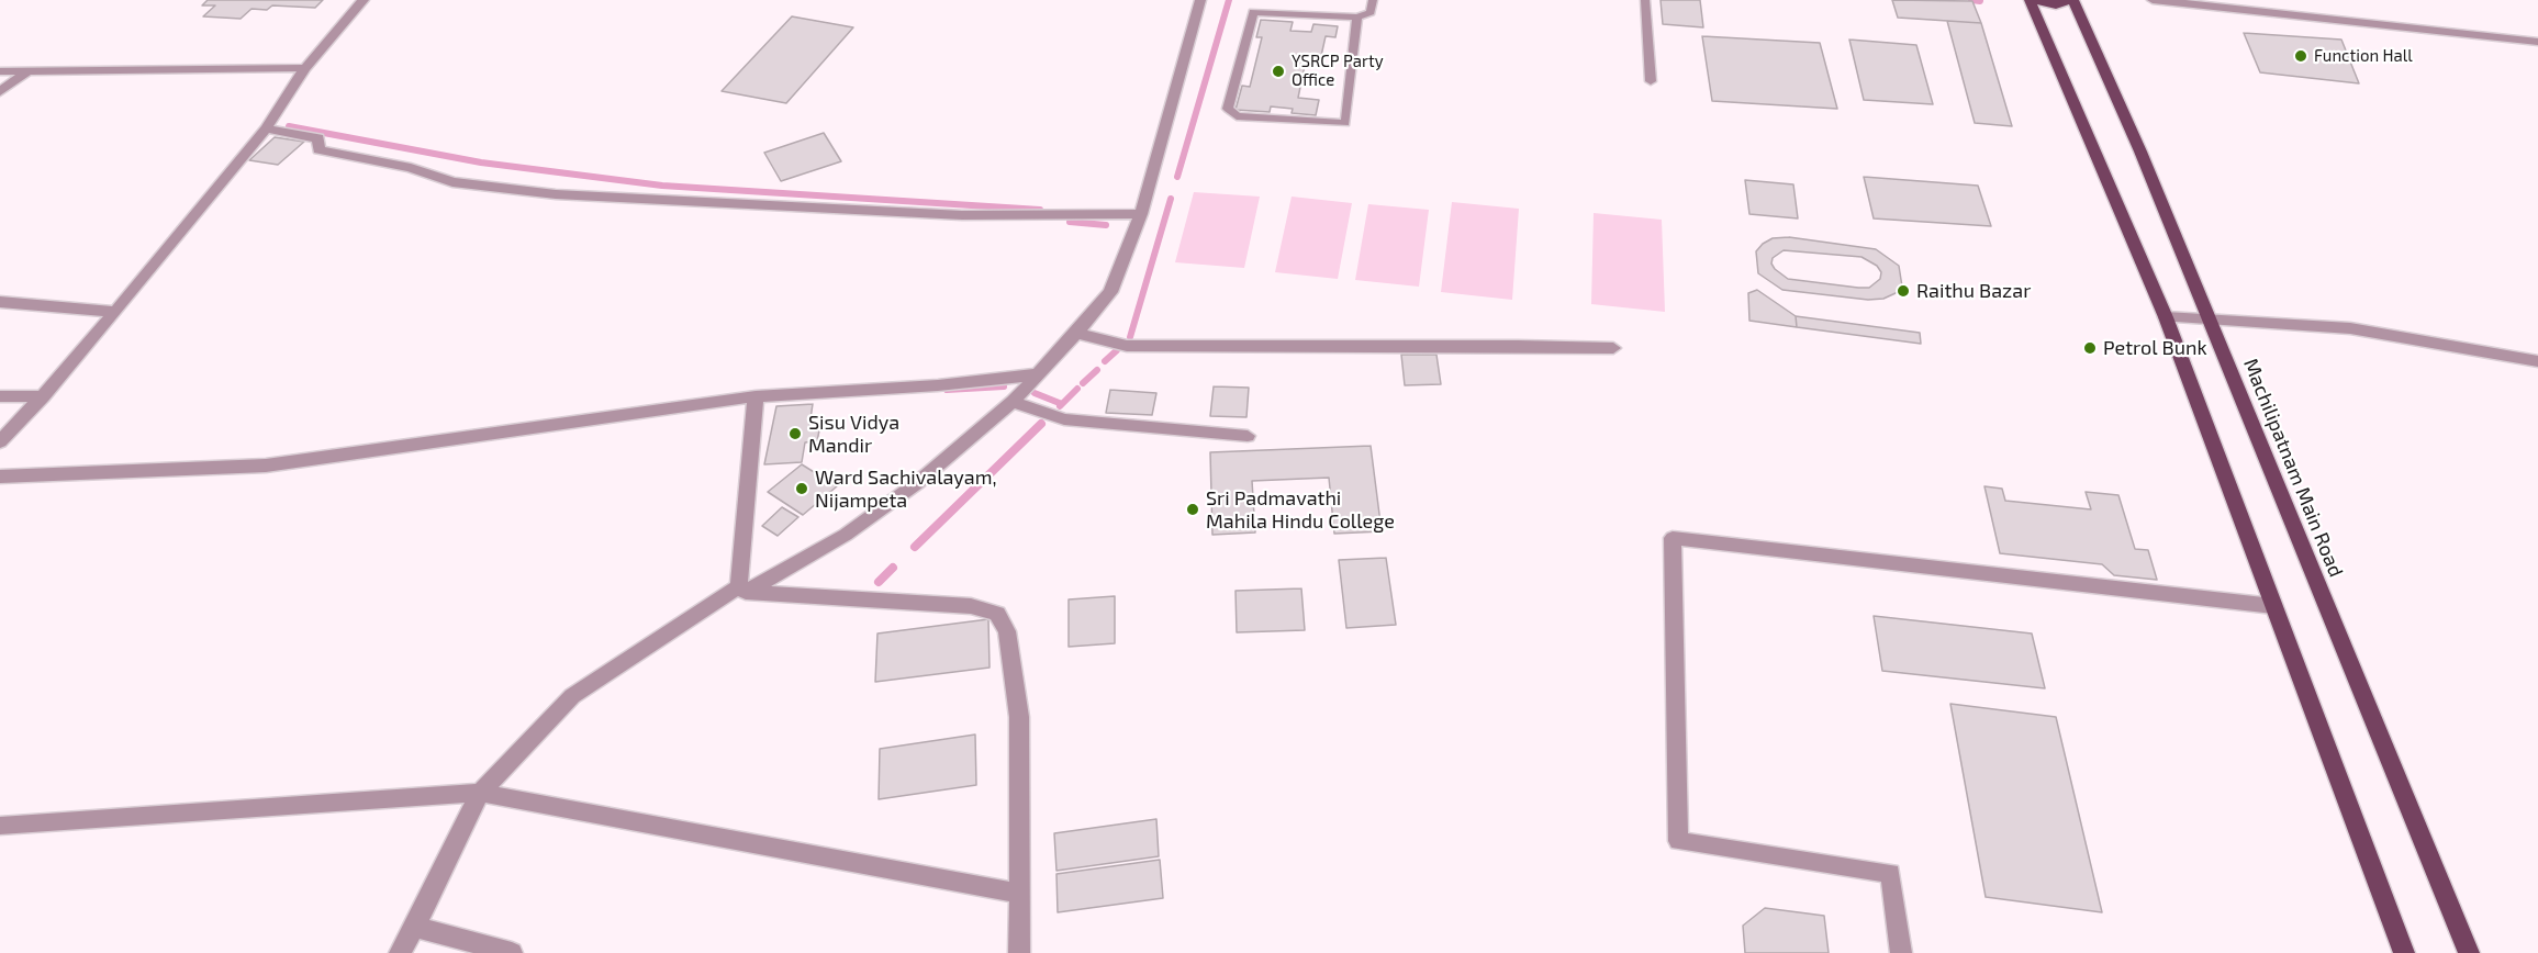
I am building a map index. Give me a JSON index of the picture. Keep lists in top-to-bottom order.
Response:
{
  "streets": {
    "main road": ["Machilipatnam Main Road"]
  },
  "places": [
    "Function Hall",
    "YSRCP Party Office",
    "Raithu Bazar",
    "Petrol Bunk",
    "Sisu Vidya Mandir",
    "Ward Sachivalayam, Nijampeta",
    "Sri Padmavathi Mahila Hindu College"
  ]
}
